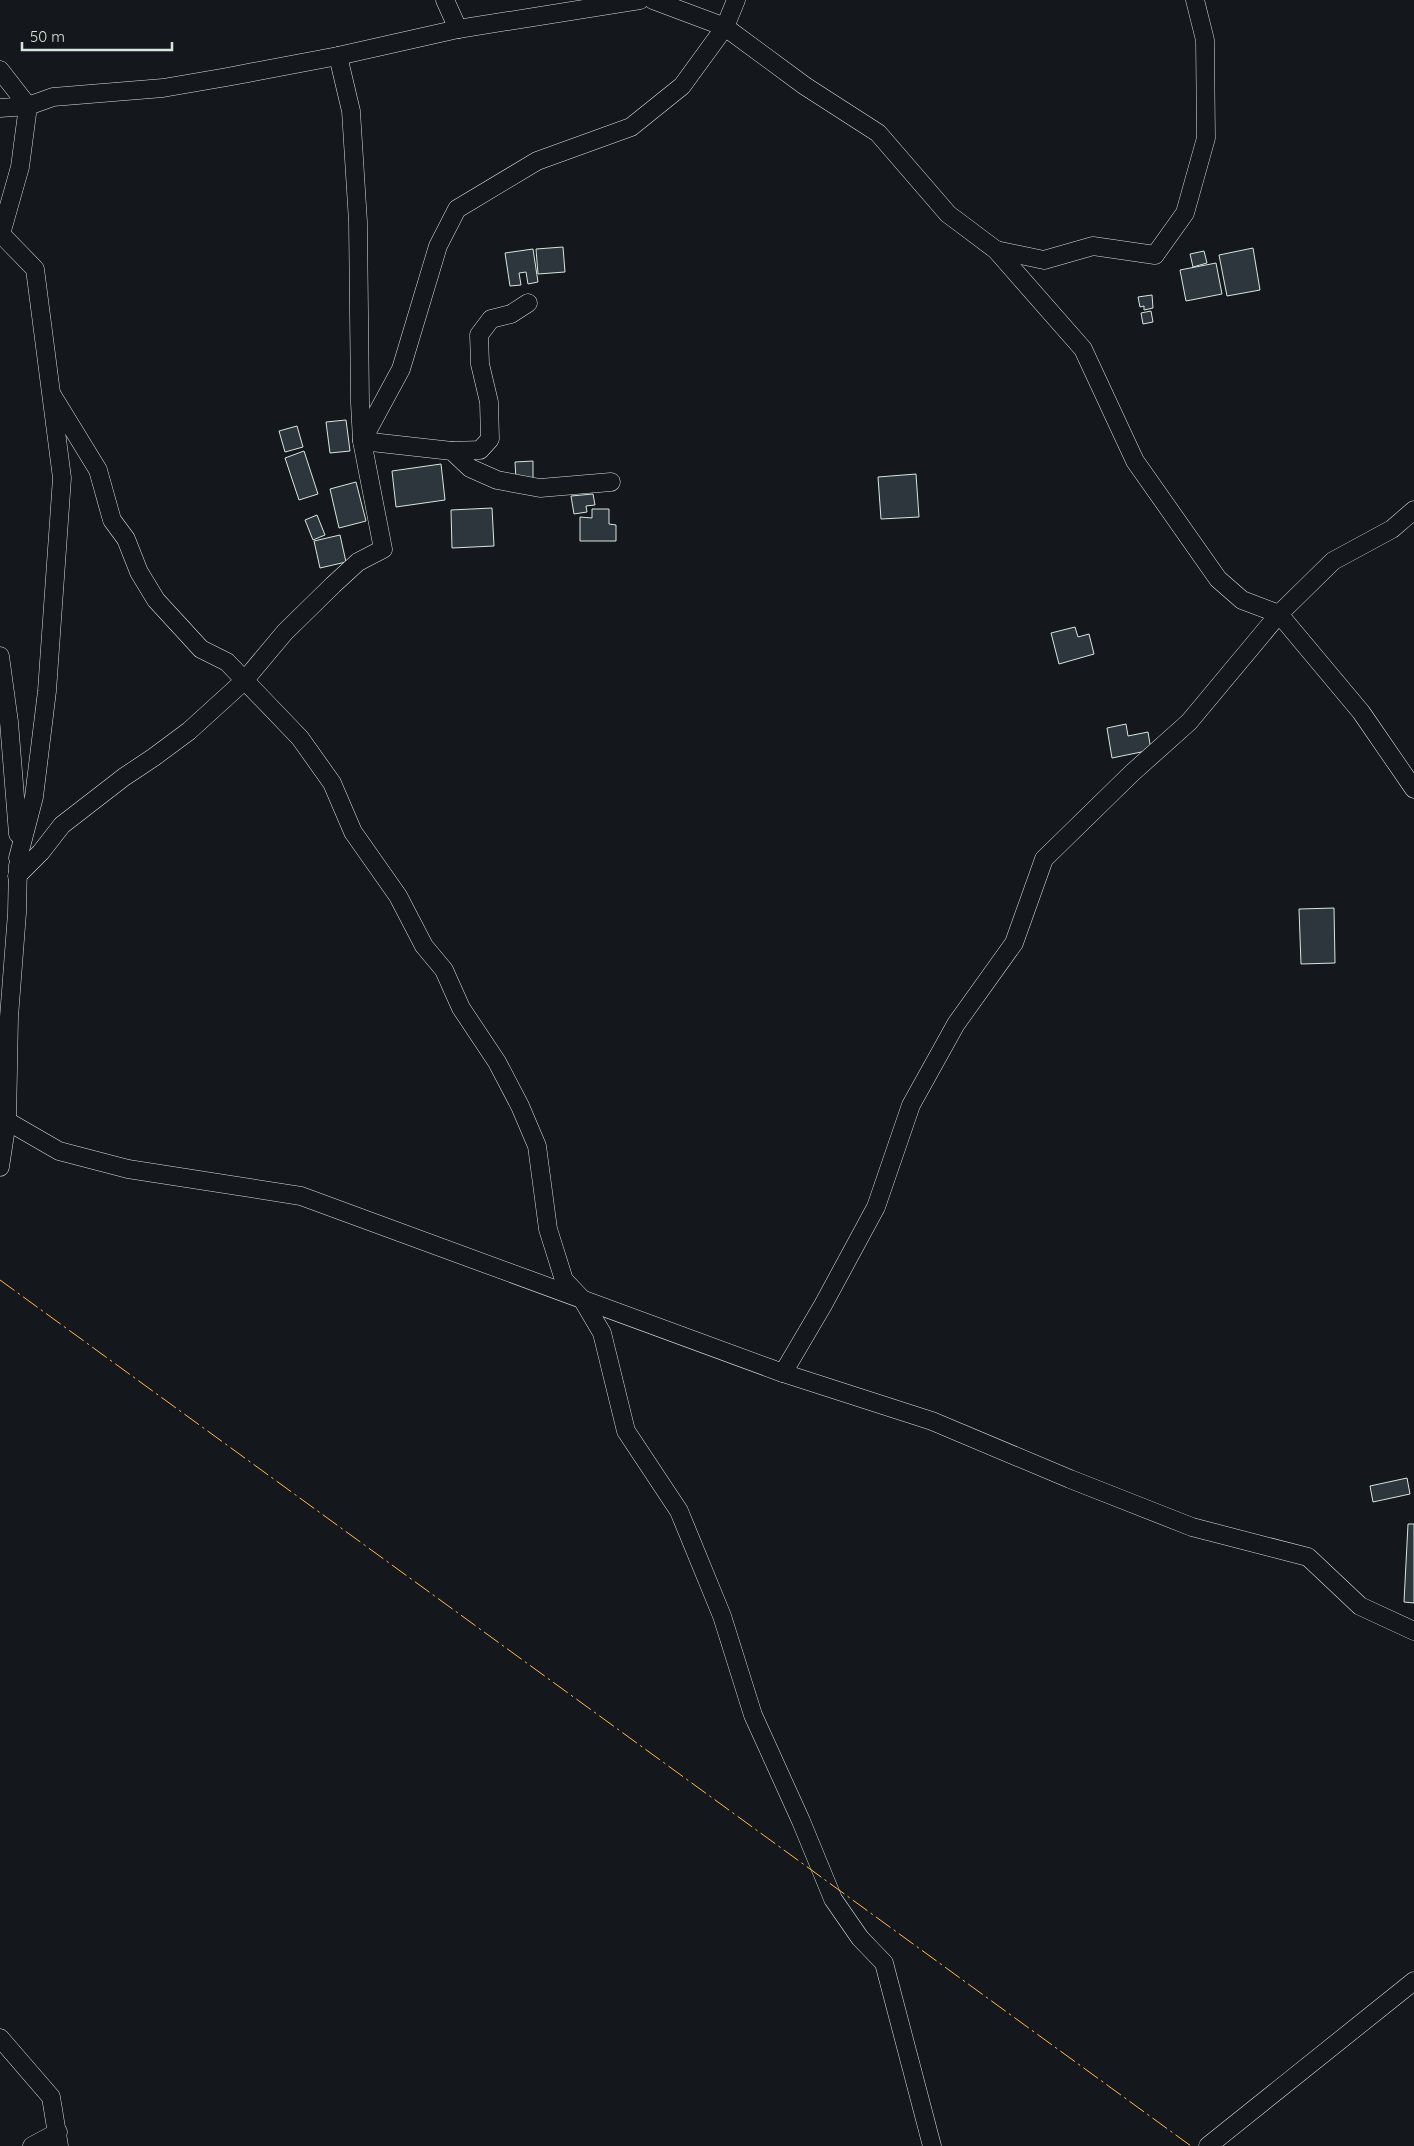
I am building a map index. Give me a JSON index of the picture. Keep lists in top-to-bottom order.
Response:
{
  "scale_bar": "50 m"
}
